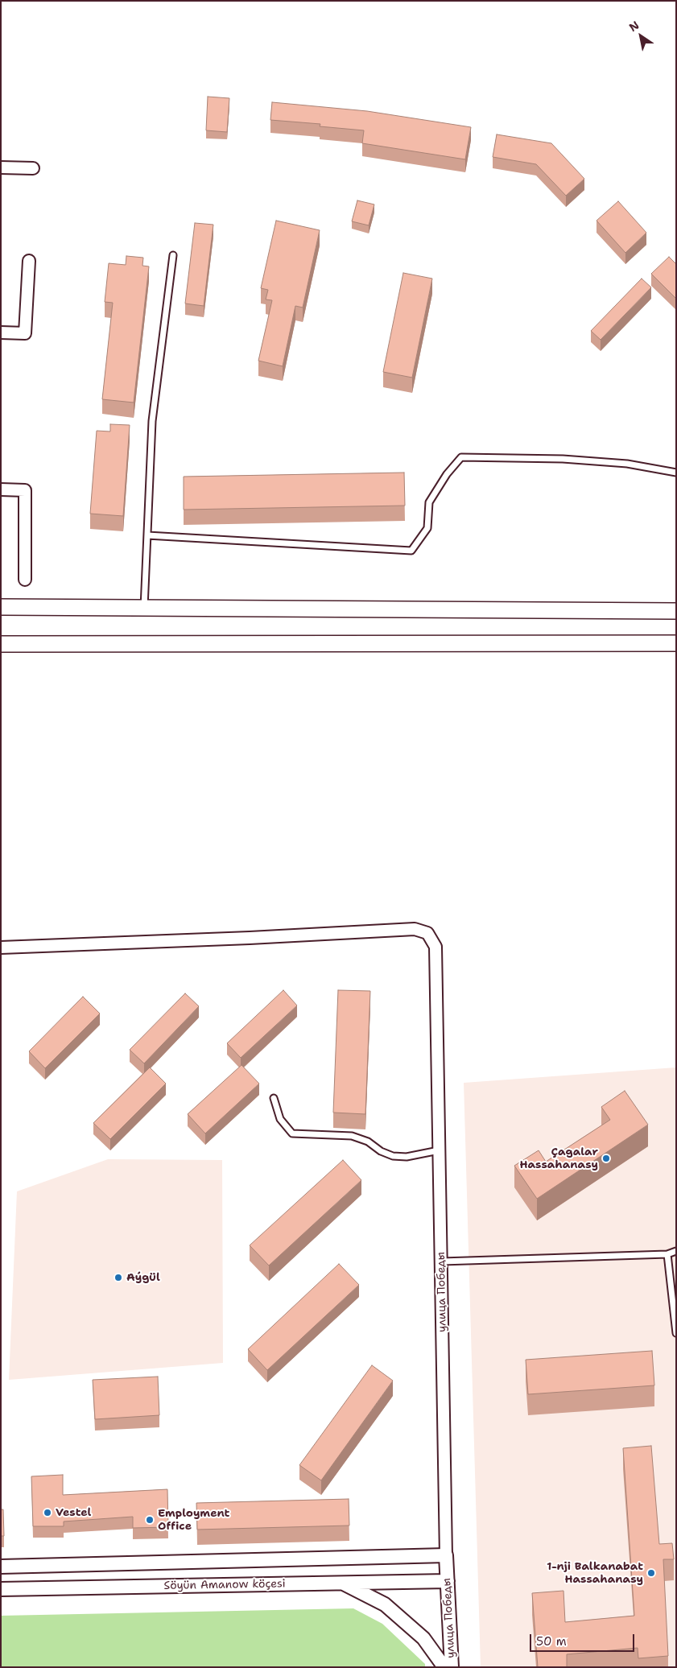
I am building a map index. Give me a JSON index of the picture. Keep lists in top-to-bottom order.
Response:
{
  "streets": {
    "street": ["улица Победы", "Söyün Amanow köçesi"]
  },
  "crossings": [
    ["улица Победы", "Söyün Amanow köçesi"]
  ],
  "places": [
    "Çagalar Hassahanasy",
    "Aýgül",
    "Vestel",
    "Employment Office",
    "1-nji Balkanabat Hassahanasy"
  ],
  "scale_bar": "50 m",
  "north": "top left"
}
